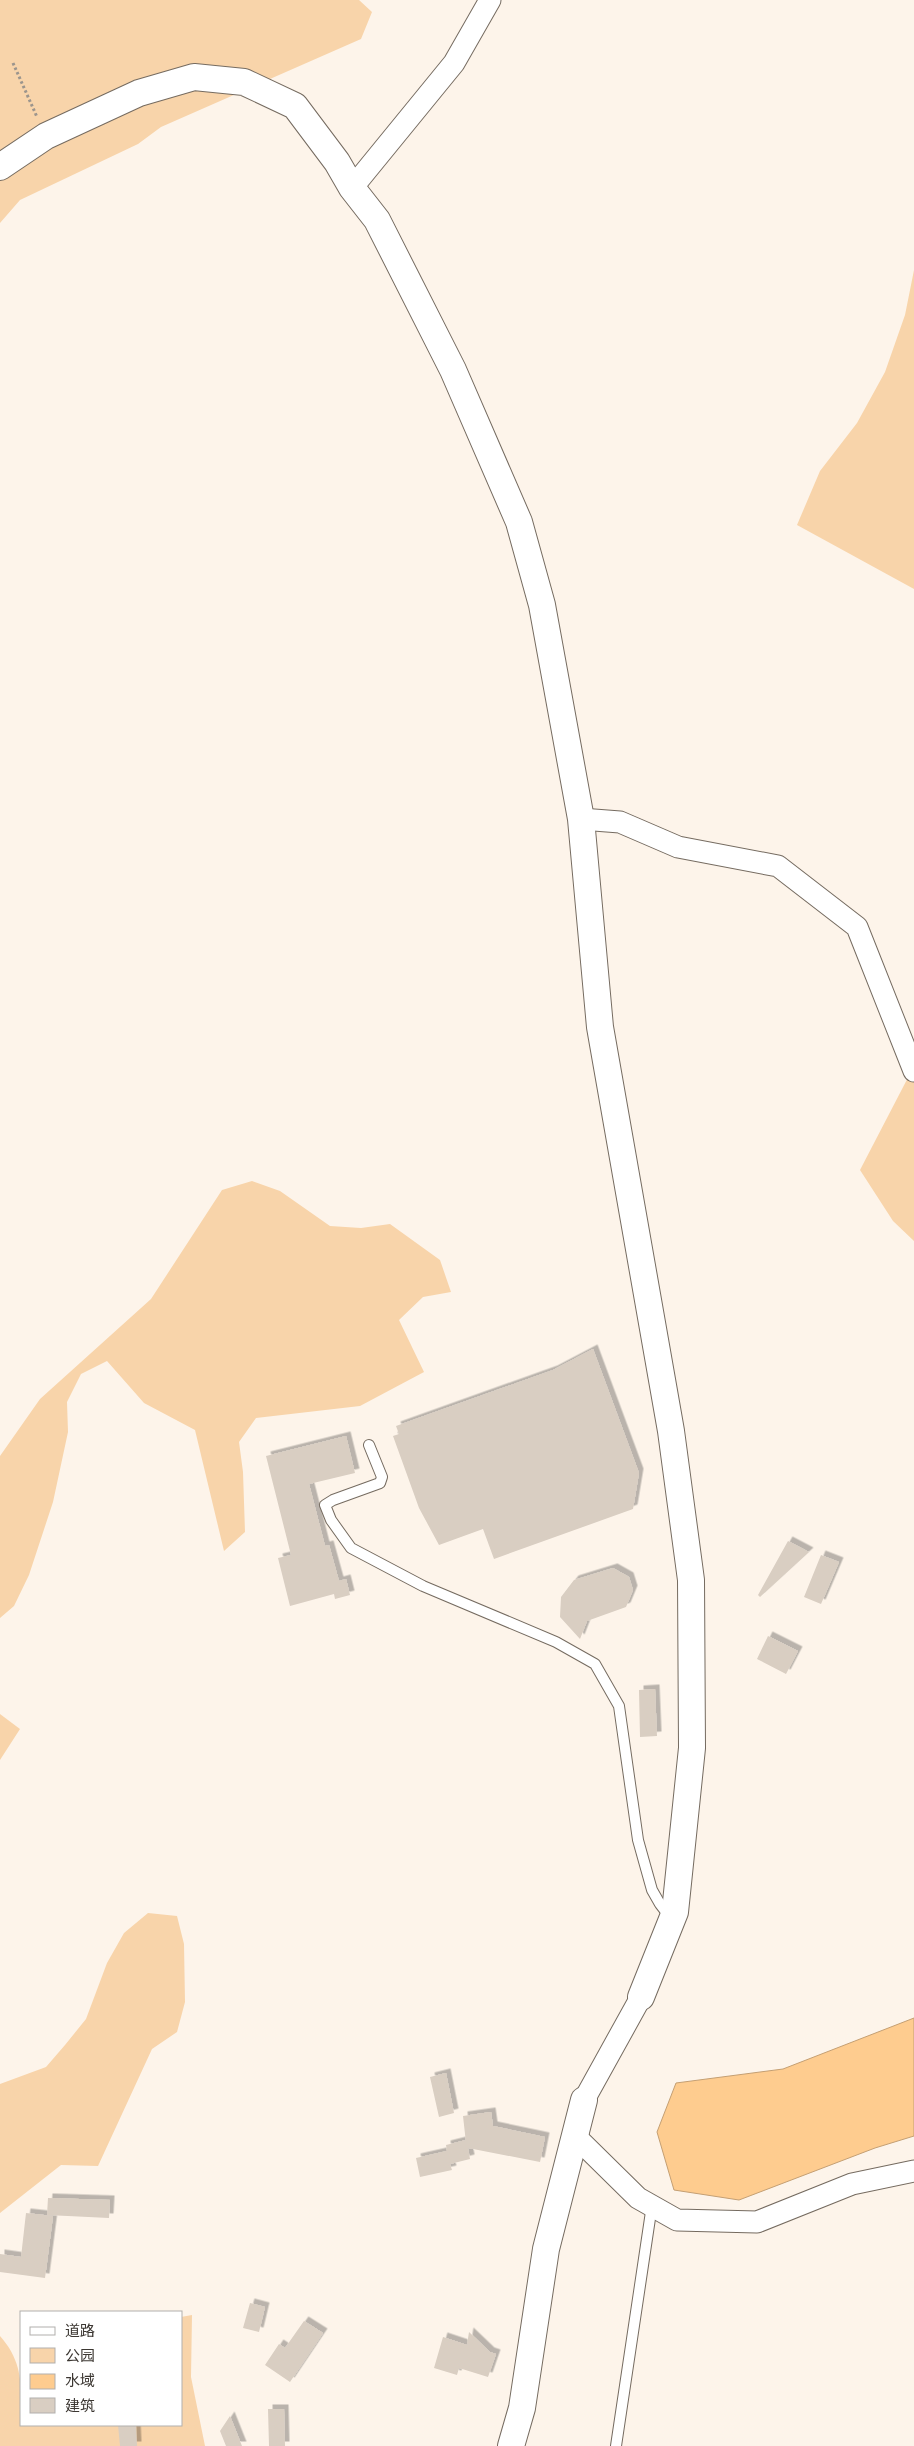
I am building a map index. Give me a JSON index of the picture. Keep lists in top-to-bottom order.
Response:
{
  "legend": [
    "道路",
    "公园",
    "水域",
    "建筑"
  ]
}
